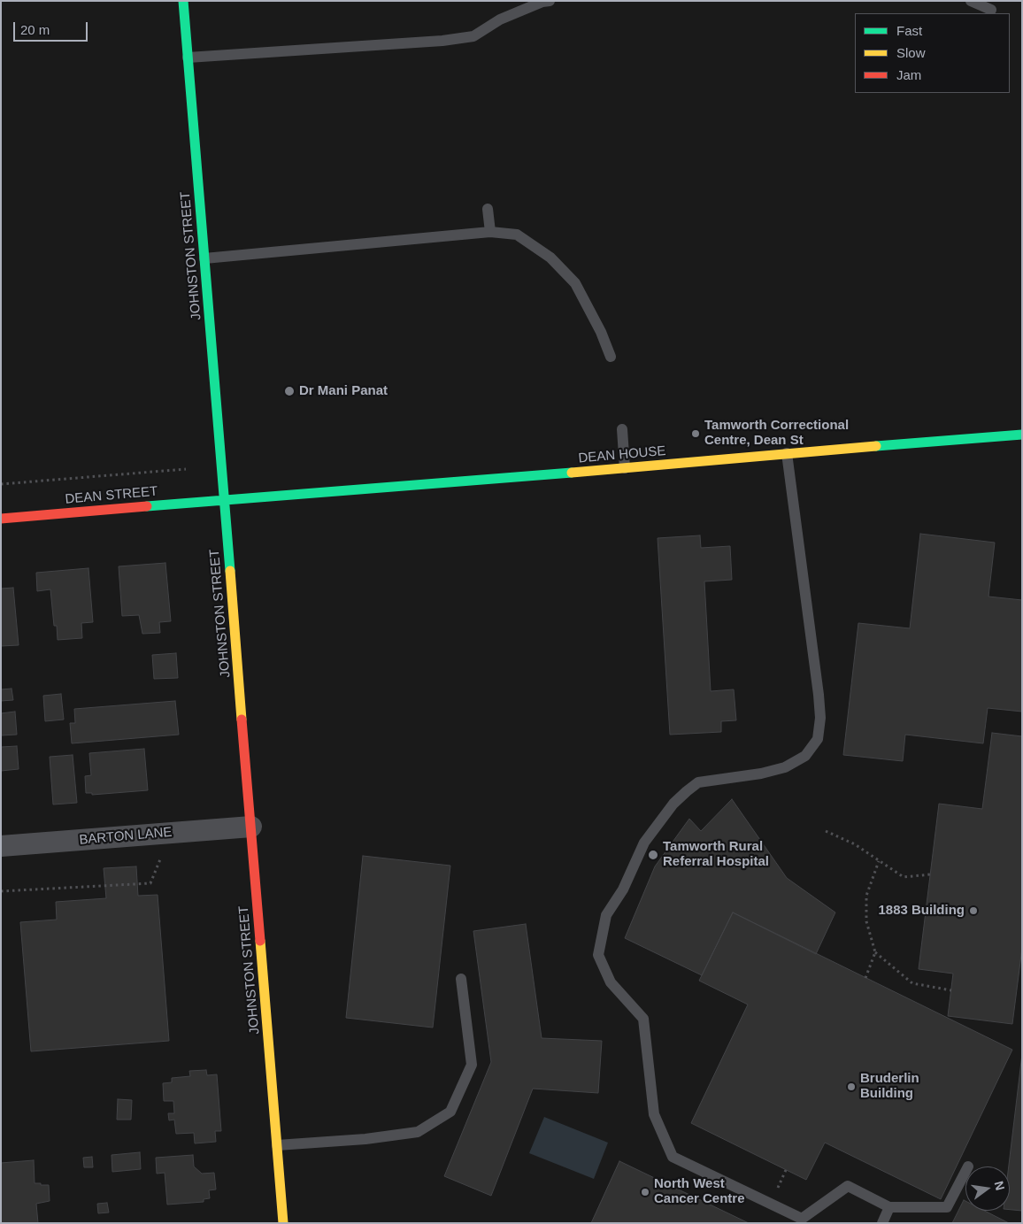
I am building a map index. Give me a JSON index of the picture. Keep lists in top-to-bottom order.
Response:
{
  "streets": {
    "street": [
      "JOHNSTON STREET",
      "DEAN HOUSE",
      "DEAN STREET",
      "BARTON LANE"
    ]
  },
  "crossings": [
    ["JOHNSTON STREET", "DEAN HOUSE"],
    ["JOHNSTON STREET", "DEAN STREET"],
    ["JOHNSTON STREET", "BARTON LANE"],
    ["DEAN HOUSE", "DEAN STREET"]
  ],
  "places": [
    "Dr Mani Panat",
    "Tamworth Correctional Centre, Dean St",
    "Tamworth Rural Referral Hospital",
    "1883 Building",
    "Bruderlin Building",
    "North West Cancer Centre"
  ],
  "legend": ["Fast", "Slow", "Jam"],
  "scale_bar": "20 m",
  "north": "right"
}
